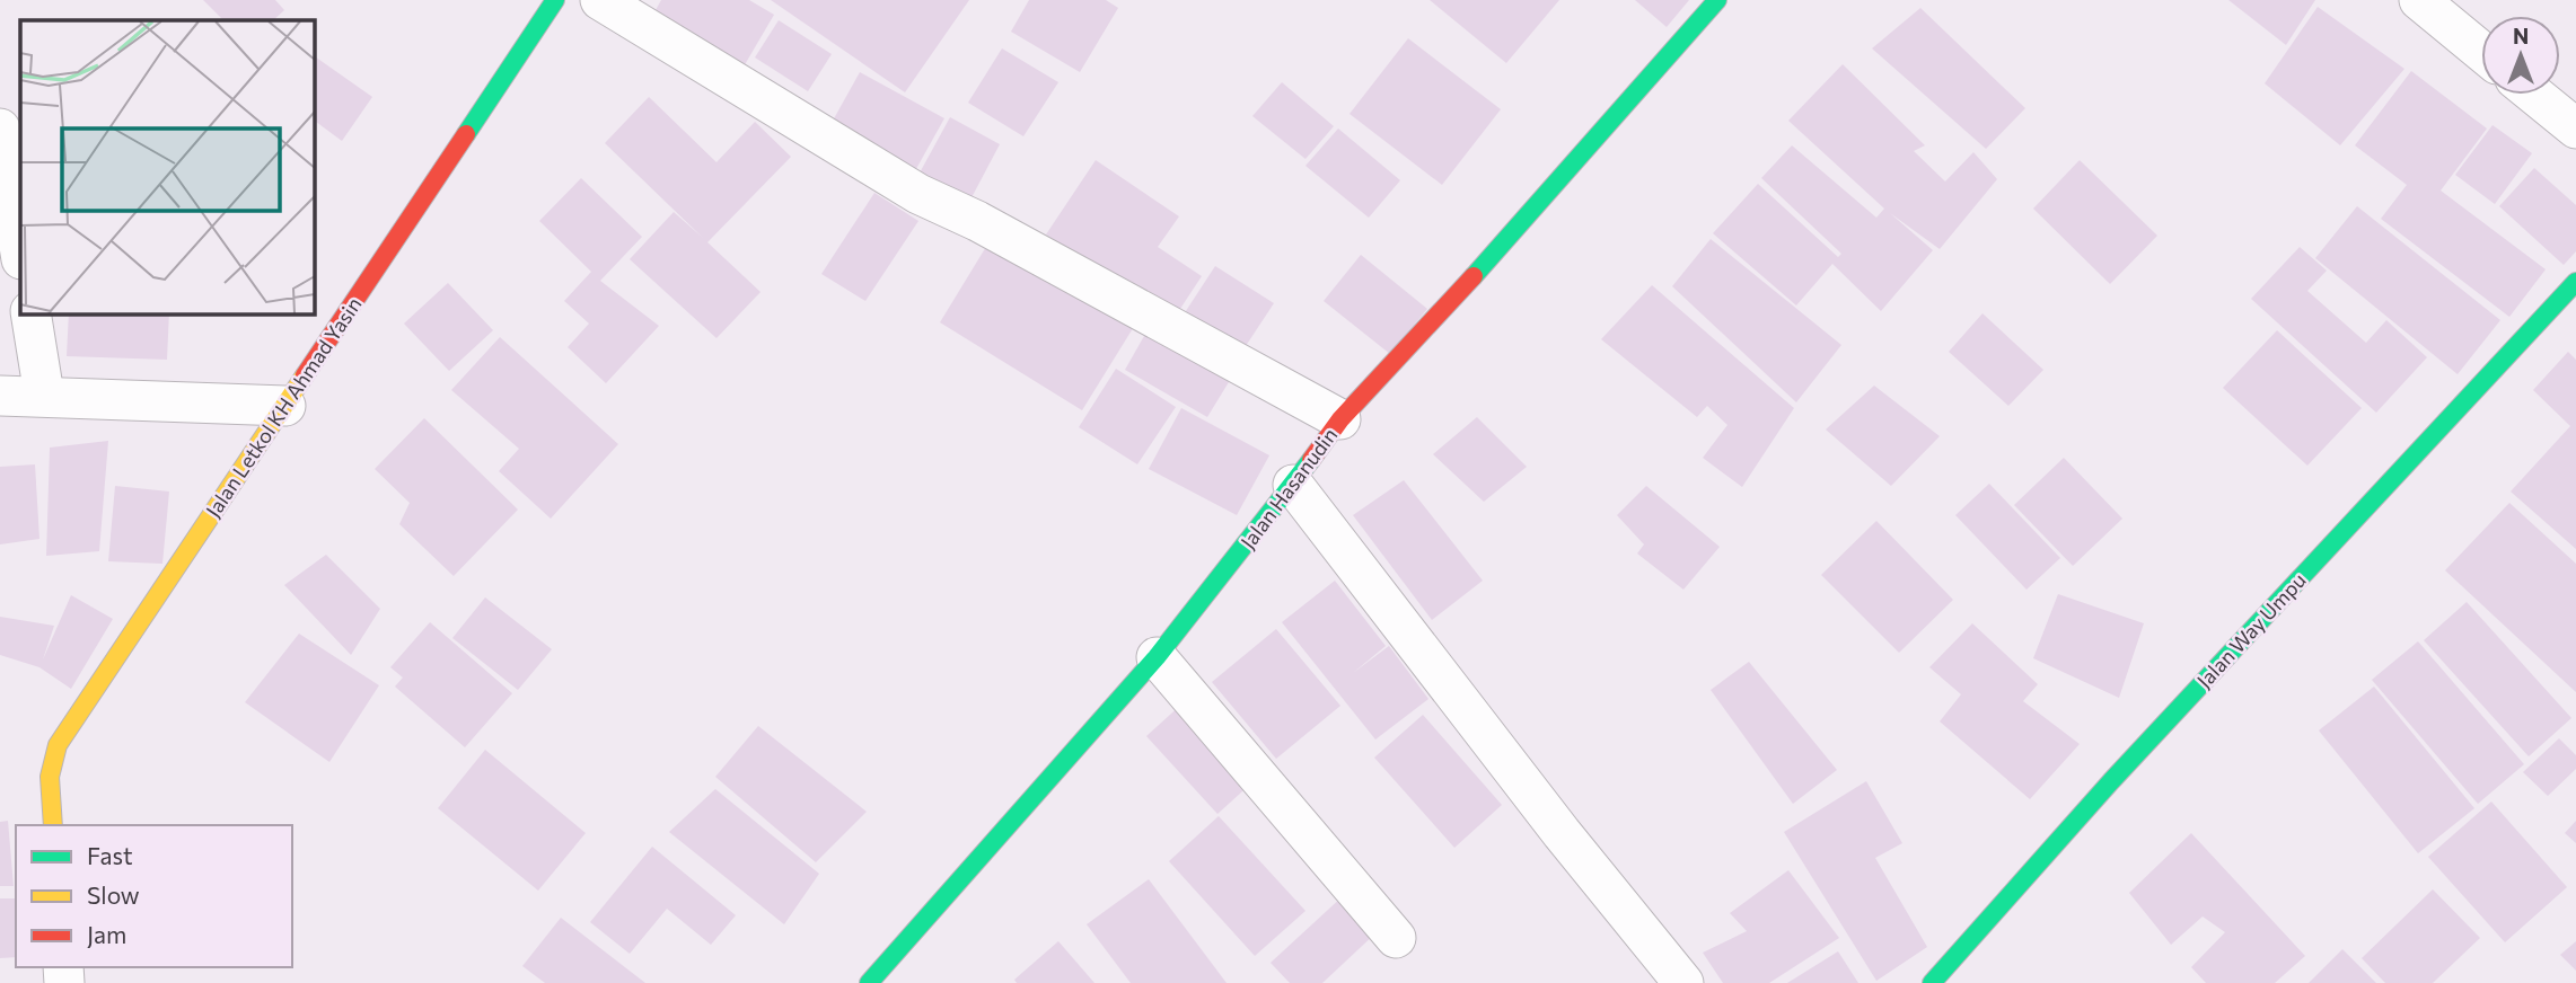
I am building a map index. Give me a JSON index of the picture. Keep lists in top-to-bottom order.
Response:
{
  "streets": {
    "street": ["Jalan Letkol KH Ahmad Yasin", "Jalan Hasanudin", "Jalan Way Umpu"]
  },
  "legend": ["Fast", "Slow", "Jam"],
  "north": "top"
}
